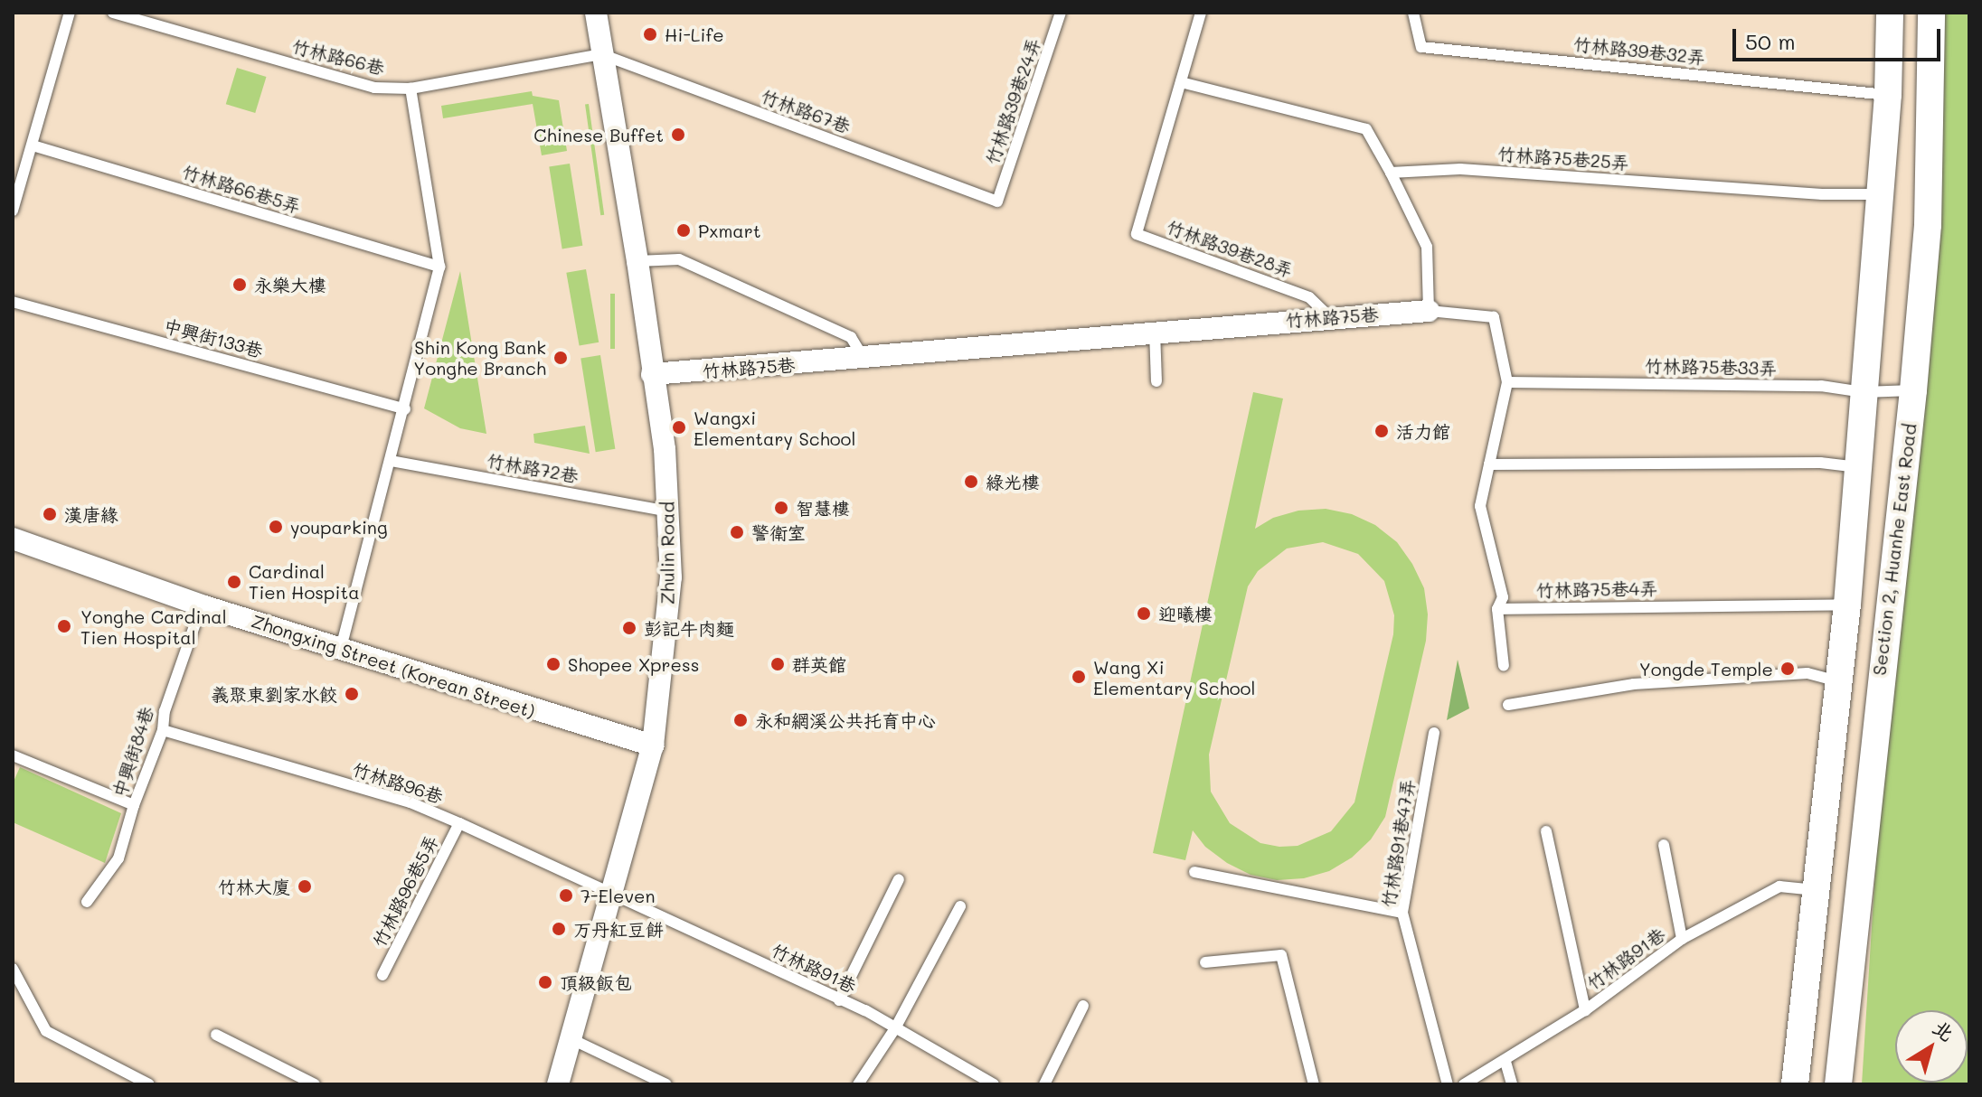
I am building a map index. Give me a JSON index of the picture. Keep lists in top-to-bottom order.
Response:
{
  "streets": {
    "street": [
      "竹林路75巷",
      "Section 2, Huanhe East Road",
      "Zhulin Road",
      "Zhongxing Street (Korean Street)"
    ],
    "lane": [
      "竹林路39巷32弄",
      "竹林路66巷",
      "竹林路39巷24弄",
      "竹林路67巷",
      "竹林路75巷25弄",
      "竹林路66巷5弄",
      "竹林路39巷28弄",
      "中興街133巷",
      "竹林路75巷33弄",
      "竹林路72巷",
      "竹林路75巷4弄",
      "中興街84巷",
      "竹林路96巷",
      "竹林路91巷47弄",
      "竹林路96巷5弄",
      "竹林路91巷"
    ]
  },
  "crossings": [
    ["竹林路66巷", "竹林路67巷"],
    ["竹林路66巷", "Zhulin Road"],
    ["竹林路39巷24弄", "竹林路67巷"],
    ["竹林路67巷", "Zhulin Road"],
    ["竹林路39巷28弄", "竹林路75巷"],
    ["竹林路75巷", "竹林路75巷33弄"],
    ["竹林路75巷", "Zhulin Road"],
    ["竹林路75巷33弄", "Section 2, Huanhe East Road"],
    ["竹林路72巷", "Zhulin Road"],
    ["Zhulin Road", "Zhongxing Street (Korean Street)"],
    ["Zhulin Road", "竹林路96巷"],
    ["Zhulin Road", "竹林路91巷"],
    ["Zhongxing Street (Korean Street)", "中興街84巷"],
    ["中興街84巷", "竹林路96巷"],
    ["竹林路96巷", "竹林路96巷5弄"],
    ["竹林路96巷", "竹林路91巷"]
  ],
  "places": [
    "Hi-Life",
    "Chinese Buffet",
    "Pxmart",
    "永樂大樓",
    "Shin Kong Bank Yonghe Branch",
    "Wangxi Elementary School",
    "活力館",
    "綠光樓",
    "智慧樓",
    "漢唐緣",
    "youparking",
    "警衛室",
    "Cardinal Tien Hospita",
    "迎曦樓",
    "Yonghe Cardinal Tien Hospital",
    "彭記牛肉麵",
    "Shopee Xpress",
    "群英館",
    "Yongde Temple",
    "Wang Xi Elementary School",
    "義聚東劉家水餃",
    "永和網溪公共托育中心",
    "竹林大廈",
    "7-Eleven",
    "万丹紅豆餅",
    "頂級飯包"
  ],
  "scale_bar": "50 m",
  "north": "top right"
}
